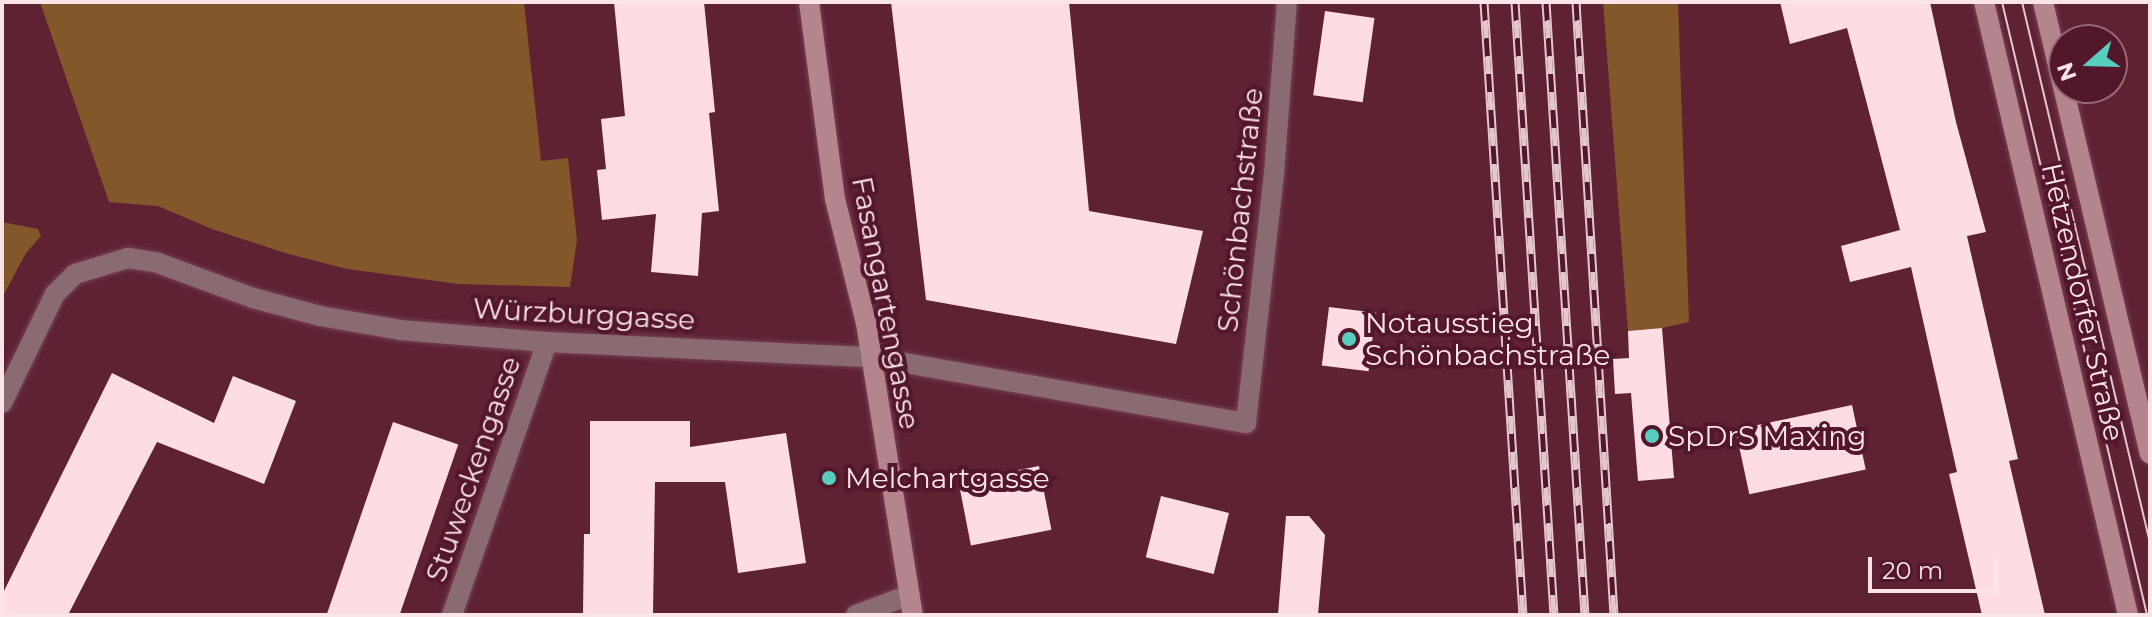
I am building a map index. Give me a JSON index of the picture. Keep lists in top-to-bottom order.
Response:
{
  "streets": {
    "main road": ["Hetzendorfer Straße", "Fasangartengasse"],
    "street": ["Schönbachstraße", "Würzburggasse", "Stuweckengasse"]
  },
  "crossings": [
    ["Schönbachstraße", "Würzburggasse"],
    ["Fasangartengasse", "Würzburggasse"],
    ["Würzburggasse", "Stuweckengasse"]
  ],
  "places": ["Notausstieg Schönbachstraße", "SpDrS Maxing", "Melchartgasse"],
  "scale_bar": "20 m",
  "north": "left"
}
